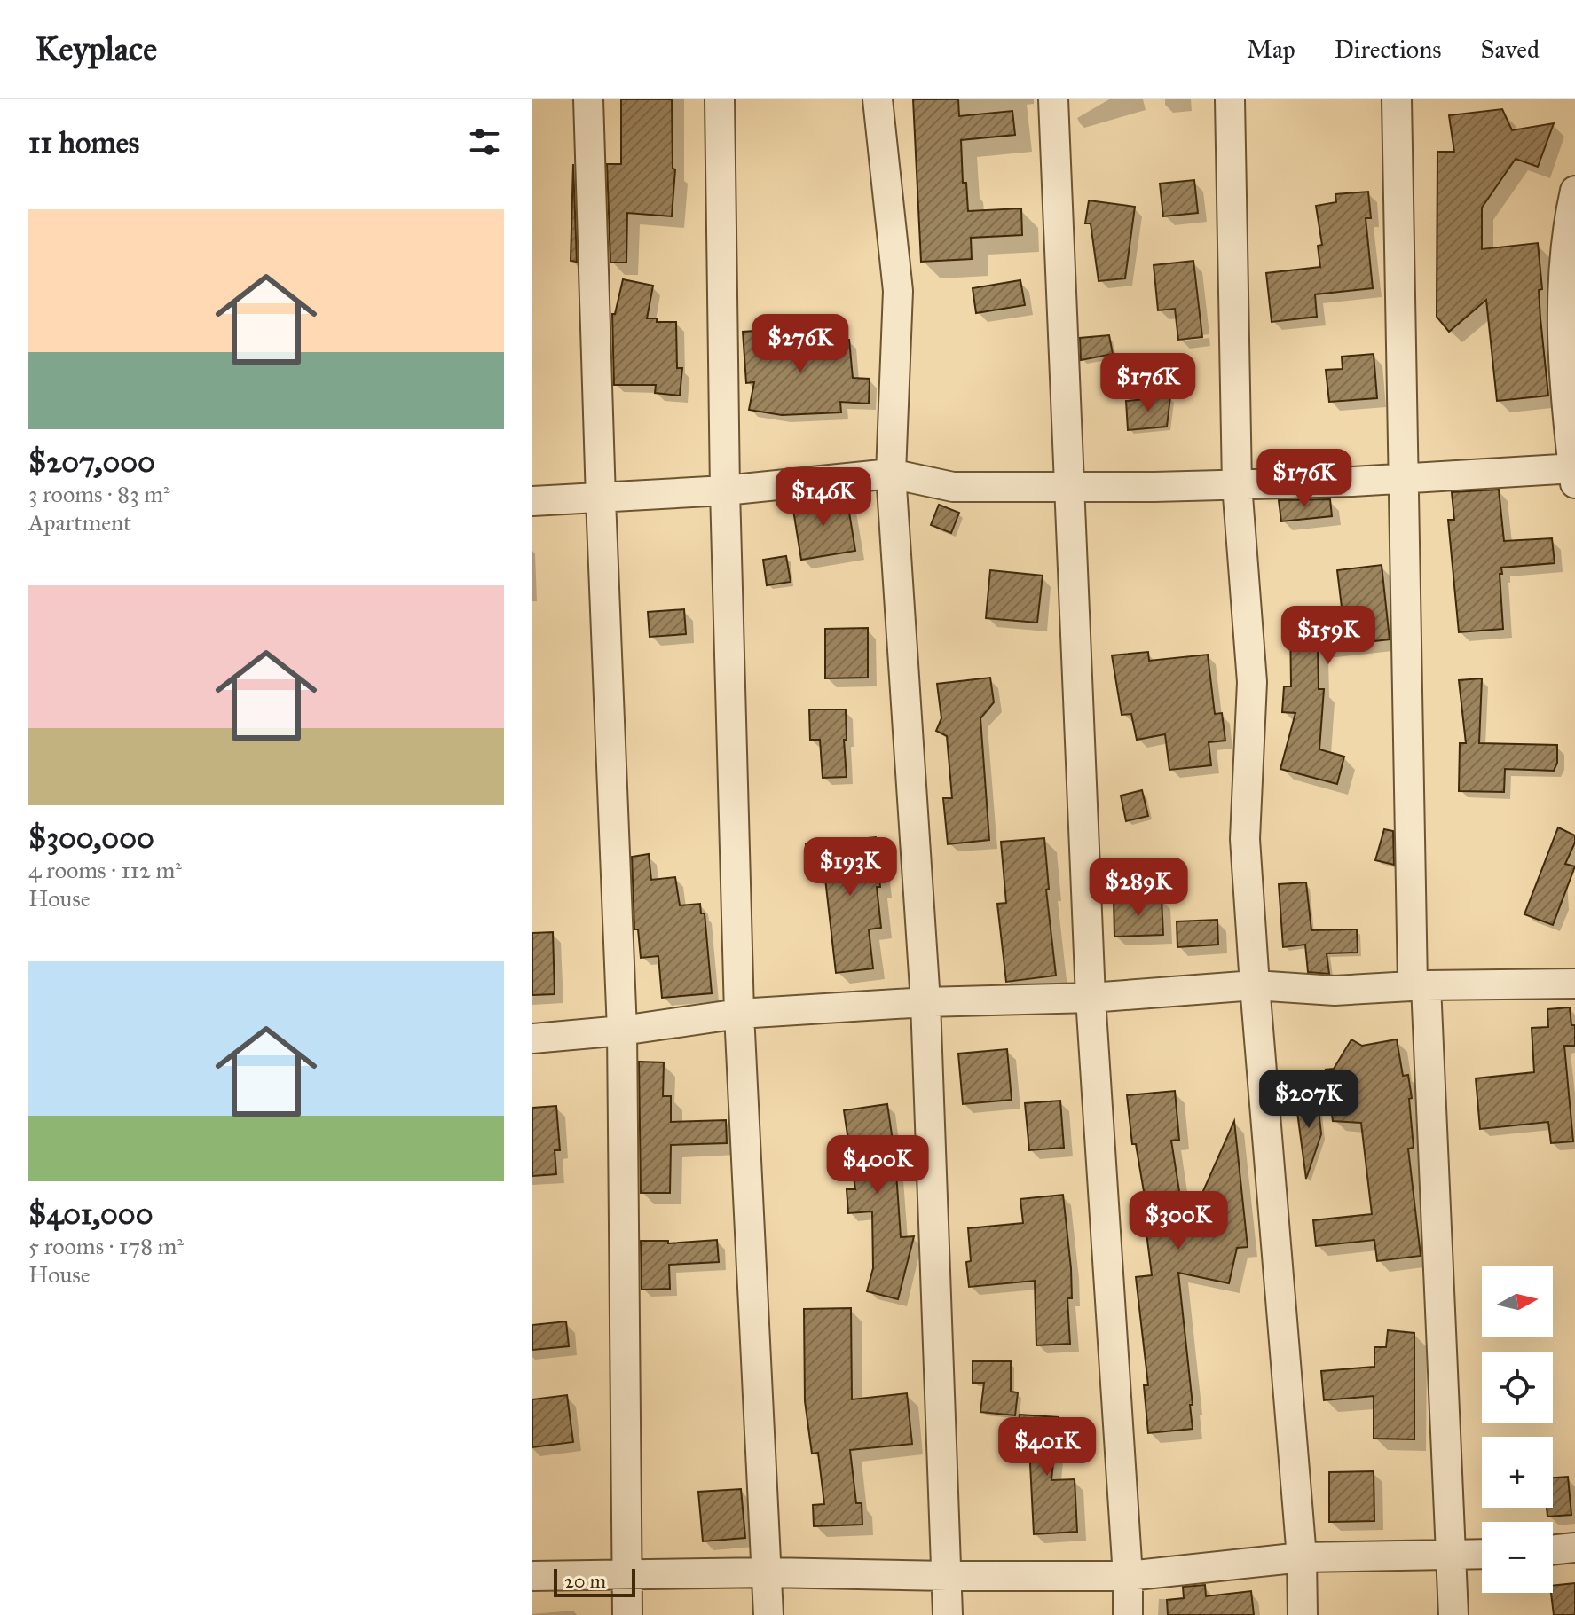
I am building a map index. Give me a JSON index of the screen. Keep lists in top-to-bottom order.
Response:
{
  "scale_bar": "20 m",
  "north": "right",
  "page": {
    "header": "Keyplace",
    "nav": ["Map", "Directions", "Saved"],
    "heading": "11 homes",
    "list": [
      {
        "name": "$207,000",
        "note": "3 rooms · 83 m² · Apartment"
      },
      {
        "name": "$300,000",
        "note": "4 rooms · 112 m² · House"
      },
      {
        "name": "$401,000",
        "note": "5 rooms · 178 m² · House"
      }
    ],
    "price": [
      "$276K",
      "$176K",
      "$176K",
      "$146K",
      "$159K",
      "$193K",
      "$289K",
      "$207K",
      "$400K",
      "$300K",
      "$401K"
    ],
    "map_buttons": ["+", "−"],
    "scale": "20 m"
  }
}
